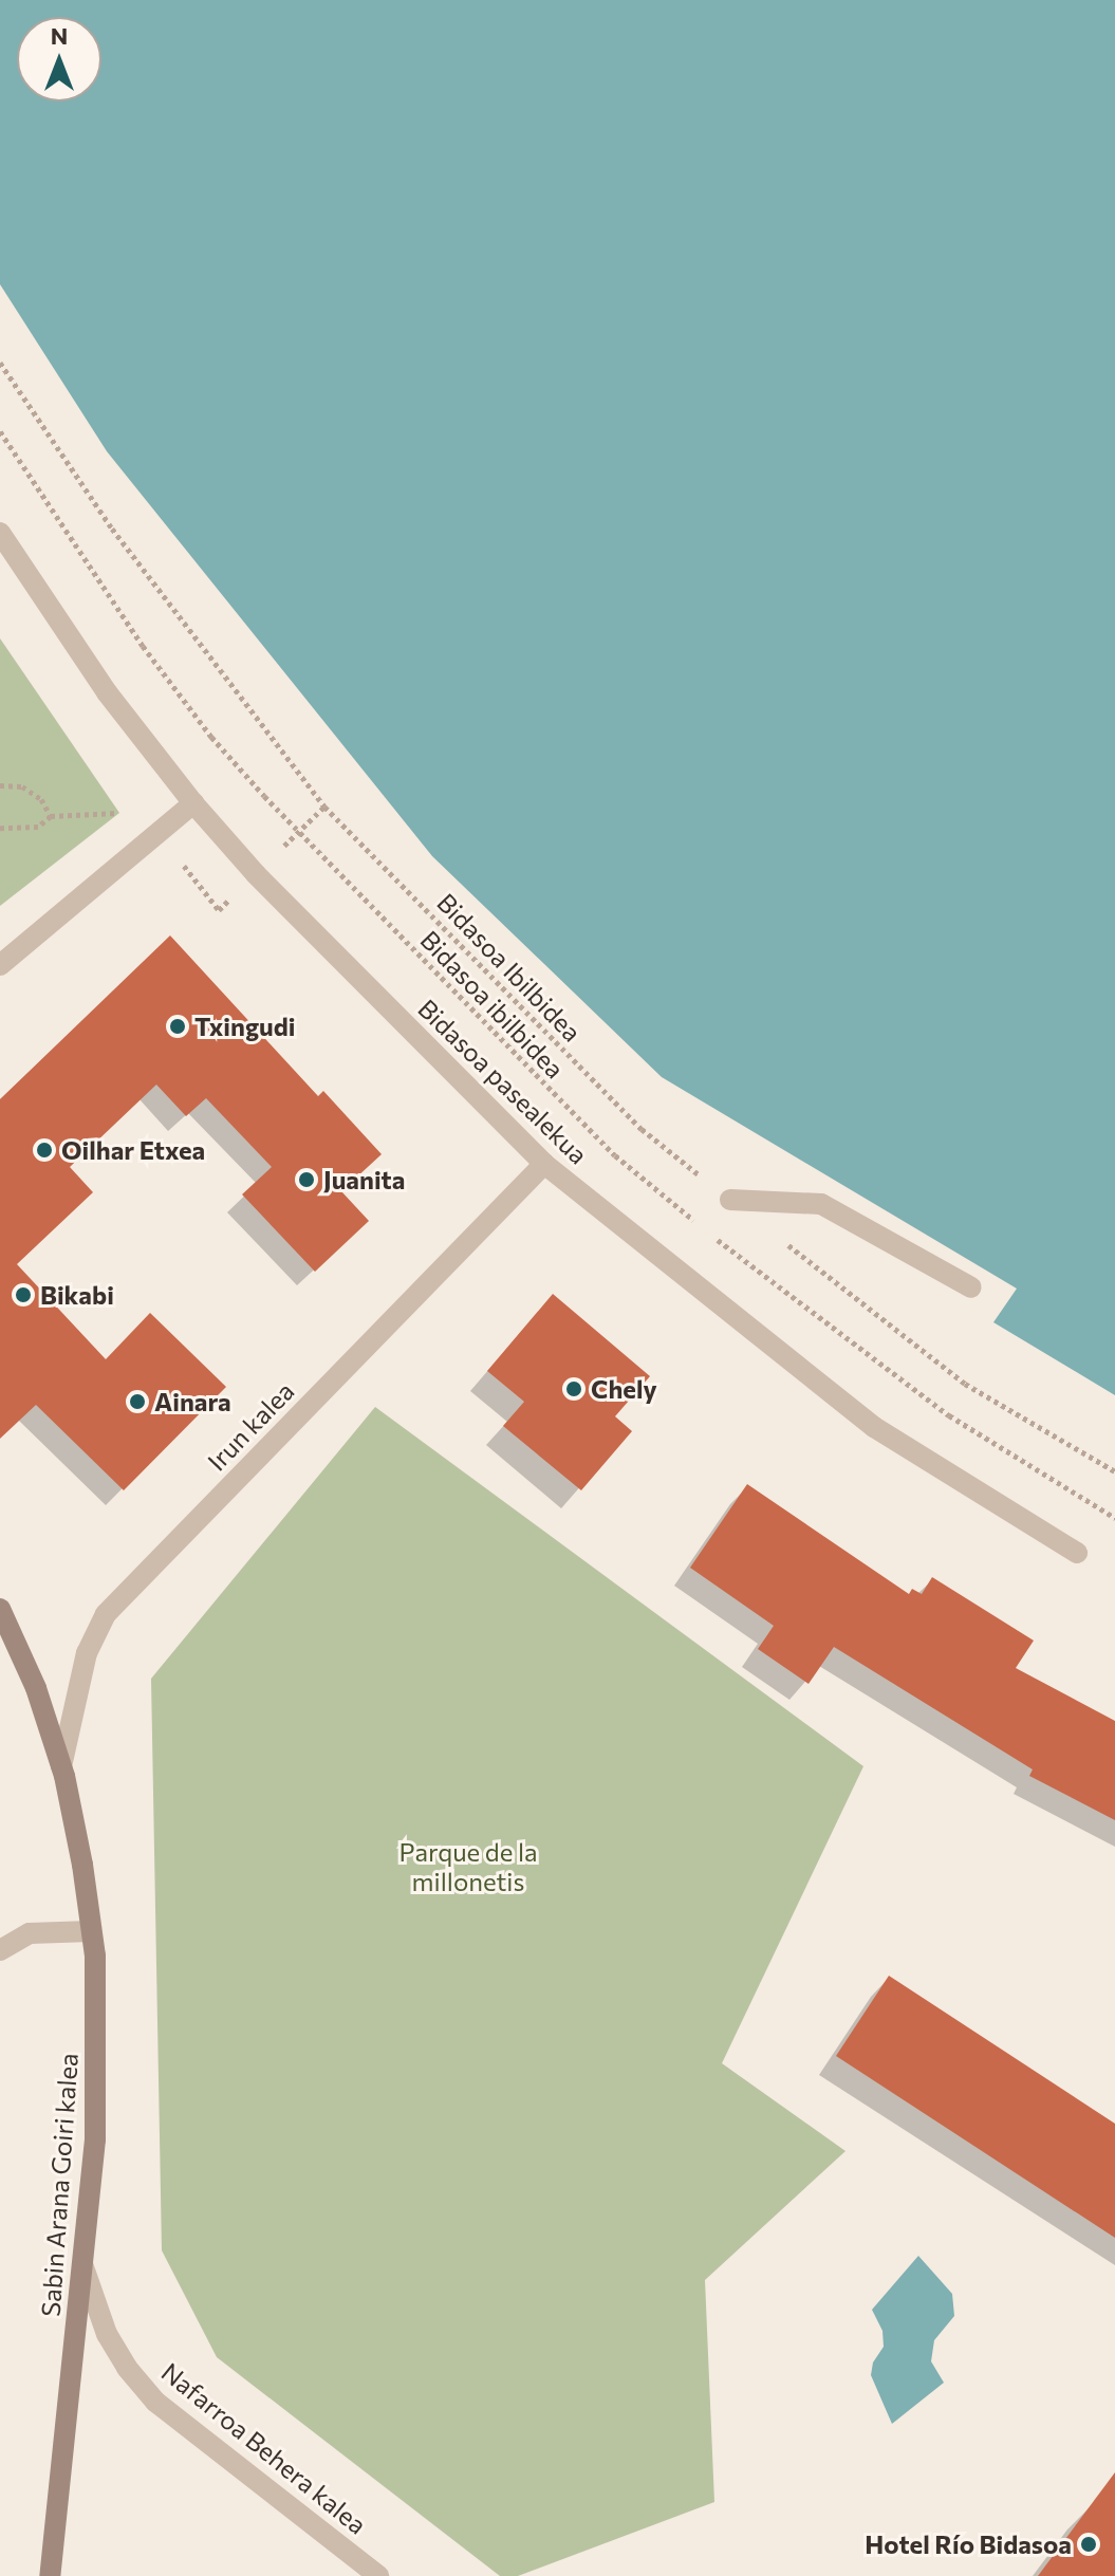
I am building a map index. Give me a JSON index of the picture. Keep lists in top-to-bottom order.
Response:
{
  "streets": {
    "street": [
      "Bidasoa pasealekua",
      "Irun kalea",
      "Sabin Arana Goiri kalea",
      "Nafarroa Behera kalea"
    ],
    "path": ["Bidasoa Ibilbidea", "Bidasoa ibilbidea"]
  },
  "crossings": [
    ["Bidasoa pasealekua", "Irun kalea"],
    ["Irun kalea", "Sabin Arana Goiri kalea"],
    ["Sabin Arana Goiri kalea", "Nafarroa Behera kalea"]
  ],
  "parks": ["Parque de la millonetis"],
  "places": [
    "Txingudi",
    "Oilhar Etxea",
    "Juanita",
    "Bikabi",
    "Chely",
    "Ainara",
    "Hotel Río Bidasoa"
  ],
  "north": "top"
}
